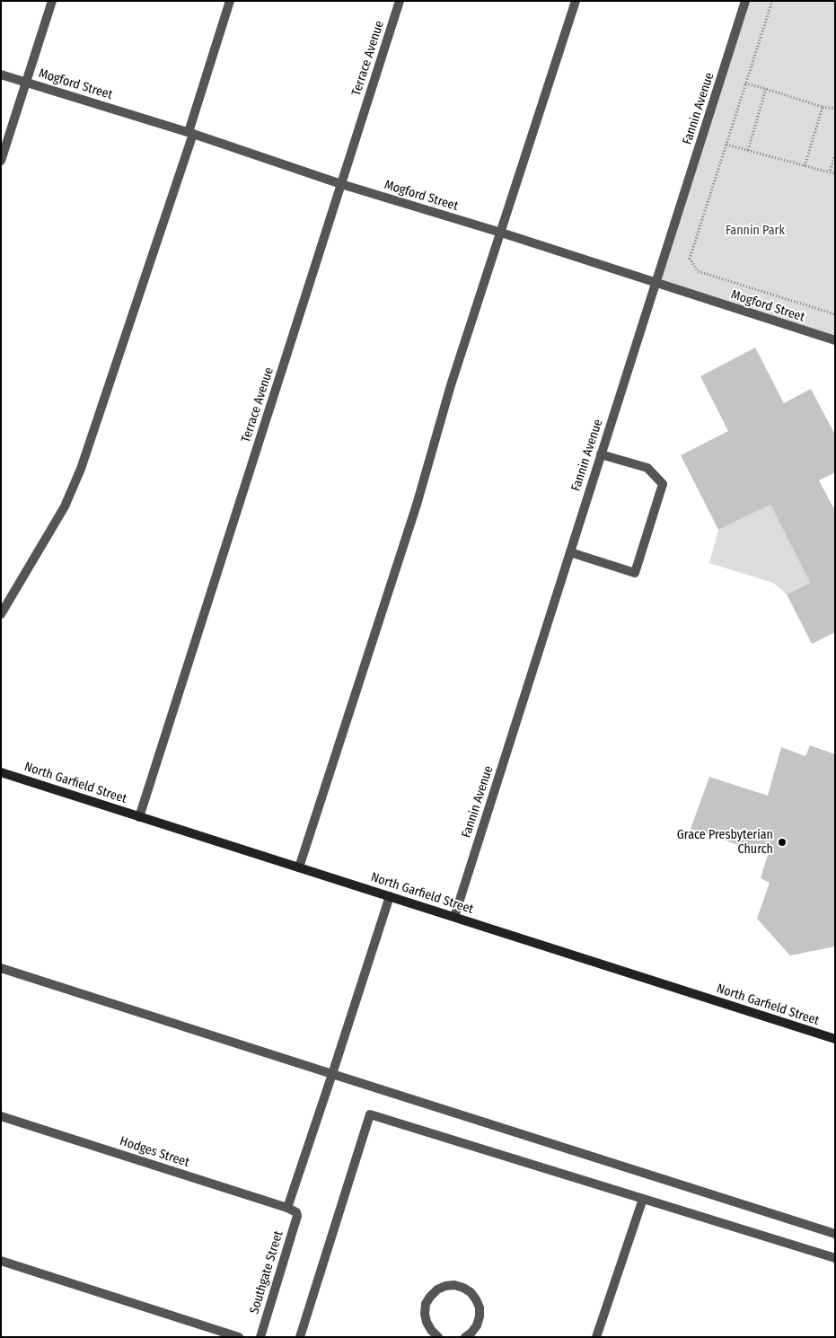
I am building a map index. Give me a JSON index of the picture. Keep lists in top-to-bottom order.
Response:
{
  "streets": {
    "main road": ["North Garfield Street"],
    "street": [
      "Terrace Avenue",
      "Mogford Street",
      "Fannin Avenue",
      "Hodges Street",
      "Southgate Street"
    ]
  },
  "crossings": [
    ["Terrace Avenue", "Mogford Street"],
    ["Terrace Avenue", "North Garfield Street"],
    ["Mogford Street", "Fannin Avenue"],
    ["Fannin Avenue", "North Garfield Street"],
    ["Hodges Street", "Southgate Street"]
  ],
  "parks": ["Fannin Park"],
  "places": ["Grace Presbyterian Church"]
}
